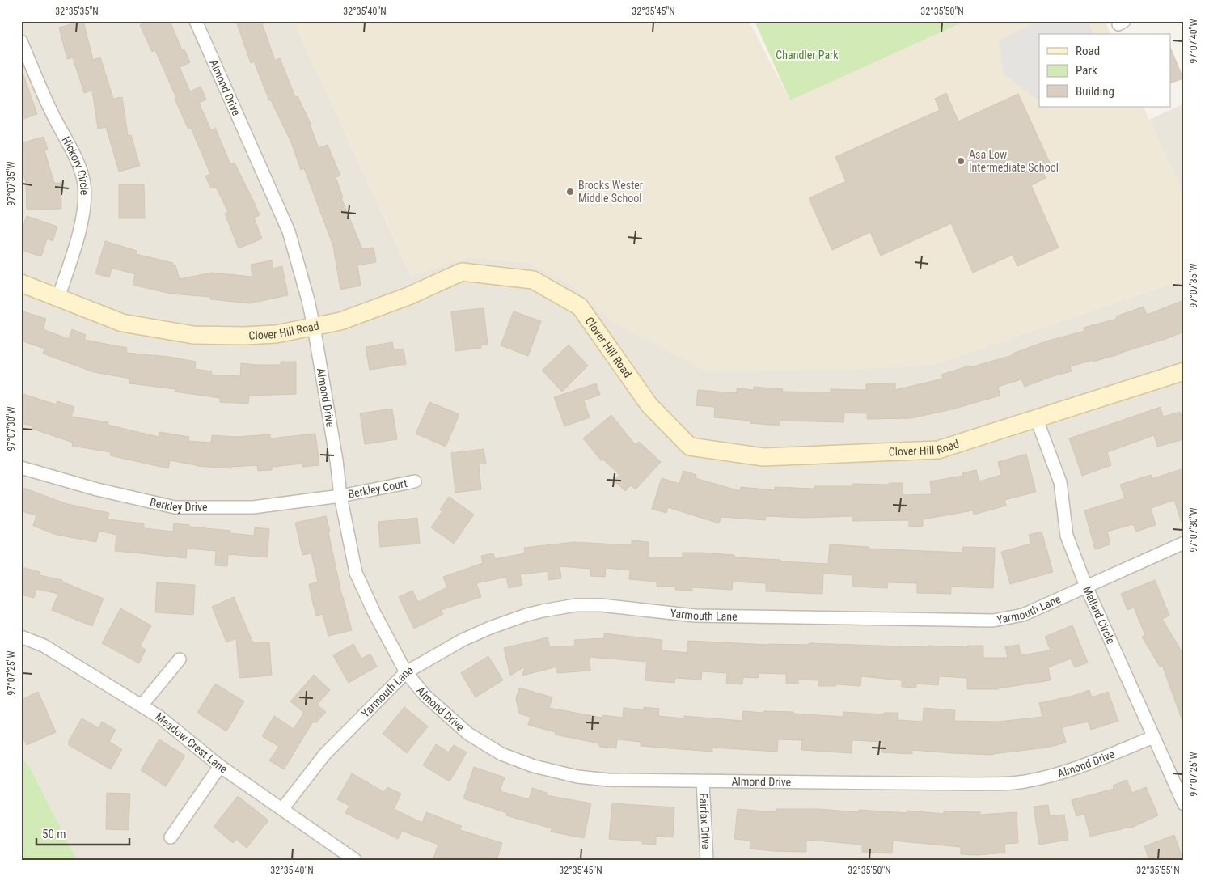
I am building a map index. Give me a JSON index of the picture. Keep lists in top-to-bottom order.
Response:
{
  "streets": {
    "street": [
      "Almond Drive",
      "Hickory Circle",
      "Clover Hill Road",
      "Berkley Court",
      "Berkley Drive",
      "Yarmouth Lane",
      "Mallard Circle",
      "Meadow Crest Lane",
      "Fairfax Drive"
    ]
  },
  "crossings": [
    ["Almond Drive", "Clover Hill Road"],
    ["Almond Drive", "Berkley Court"],
    ["Almond Drive", "Berkley Drive"],
    ["Almond Drive", "Yarmouth Lane"],
    ["Almond Drive", "Mallard Circle"],
    ["Almond Drive", "Fairfax Drive"],
    ["Hickory Circle", "Clover Hill Road"],
    ["Clover Hill Road", "Mallard Circle"],
    ["Berkley Court", "Berkley Drive"],
    ["Yarmouth Lane", "Mallard Circle"],
    ["Yarmouth Lane", "Meadow Crest Lane"]
  ],
  "parks": ["Chandler Park"],
  "places": ["Asa Low Intermediate School", "Brooks Wester Middle School"],
  "legend": ["Road", "Park", "Building"],
  "scale_bar": "50 m",
  "coordinates": [
    "32°35'35\"N",
    "32°35'40\"N",
    "32°35'45\"N",
    "32°35'50\"N",
    "97°07'40\"W",
    "97°07'35\"W",
    "97°07'30\"W",
    "97°07'25\"W",
    "32°35'55\"N"
  ]
}
